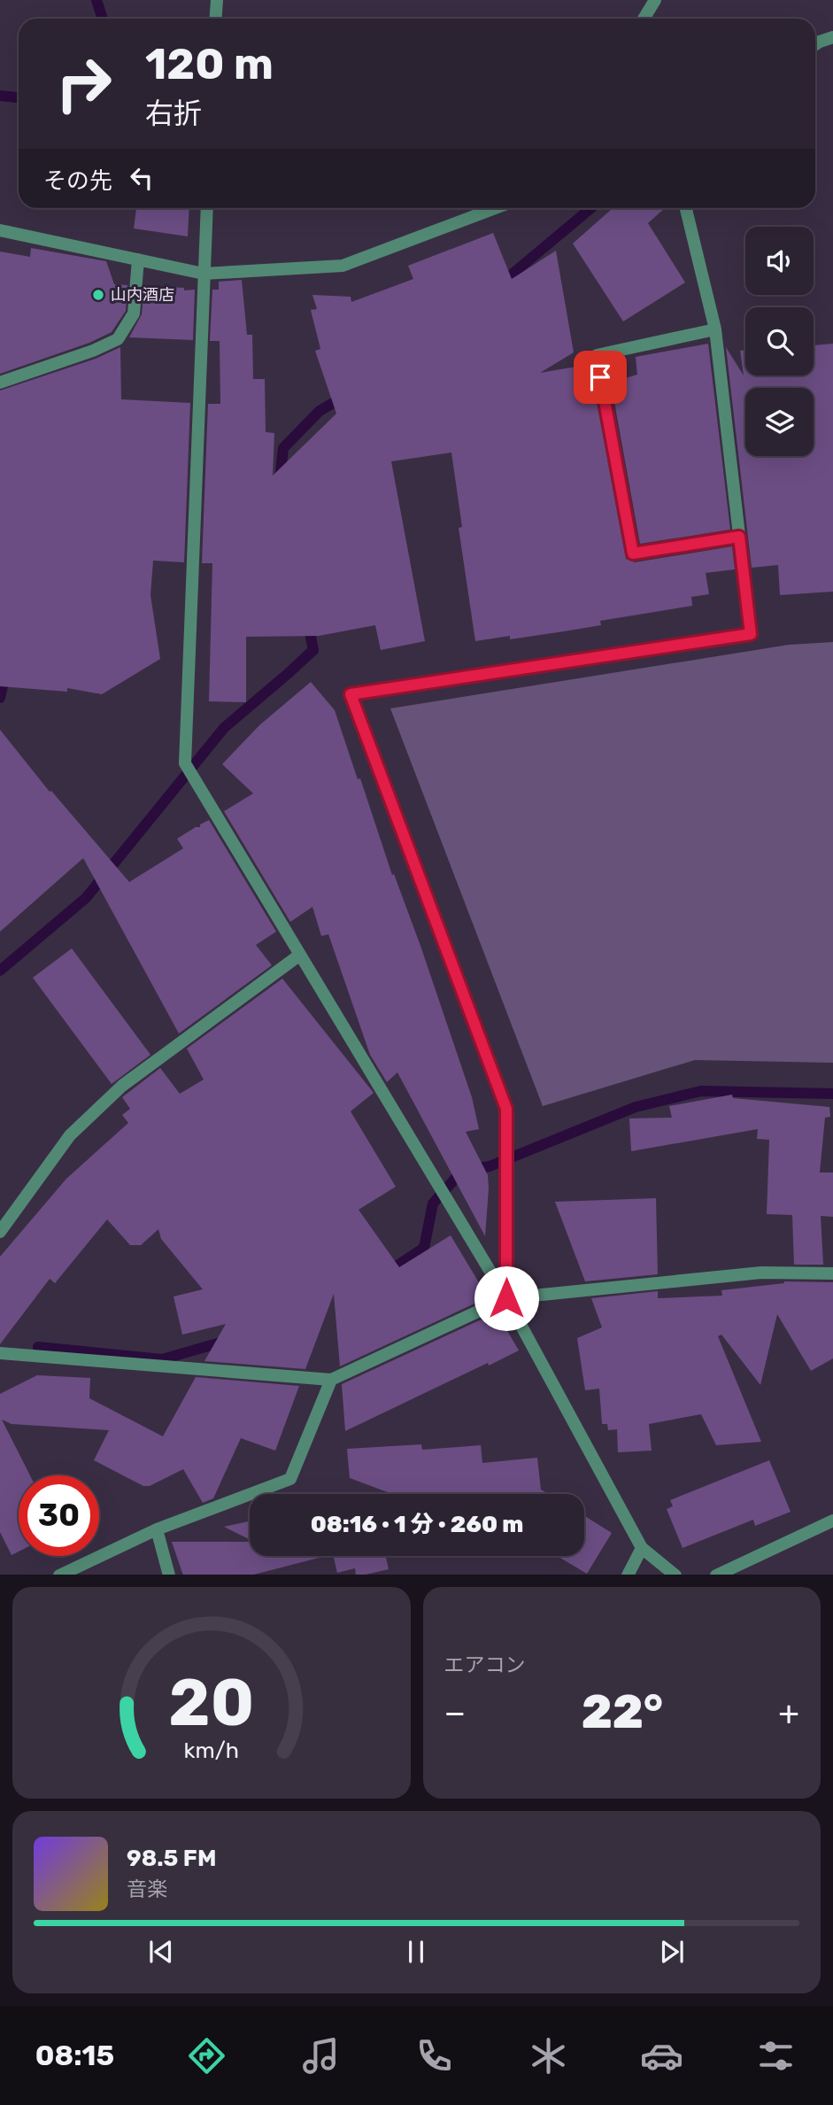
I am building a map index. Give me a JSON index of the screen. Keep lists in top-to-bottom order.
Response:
{
  "places": ["山内酒店"],
  "page": {
    "turn": ["120 m", "右折"],
    "then": "その先",
    "limit": "30",
    "trip": "08:16 · 1 分 · 260 m",
    "tile": "エアコン",
    "heat": ["−", "22°", "+"],
    "song": ["98.5 FM", "音楽"],
    "tabs": "08:15",
    "gauge": ["20", "km/h"]
  }
}
